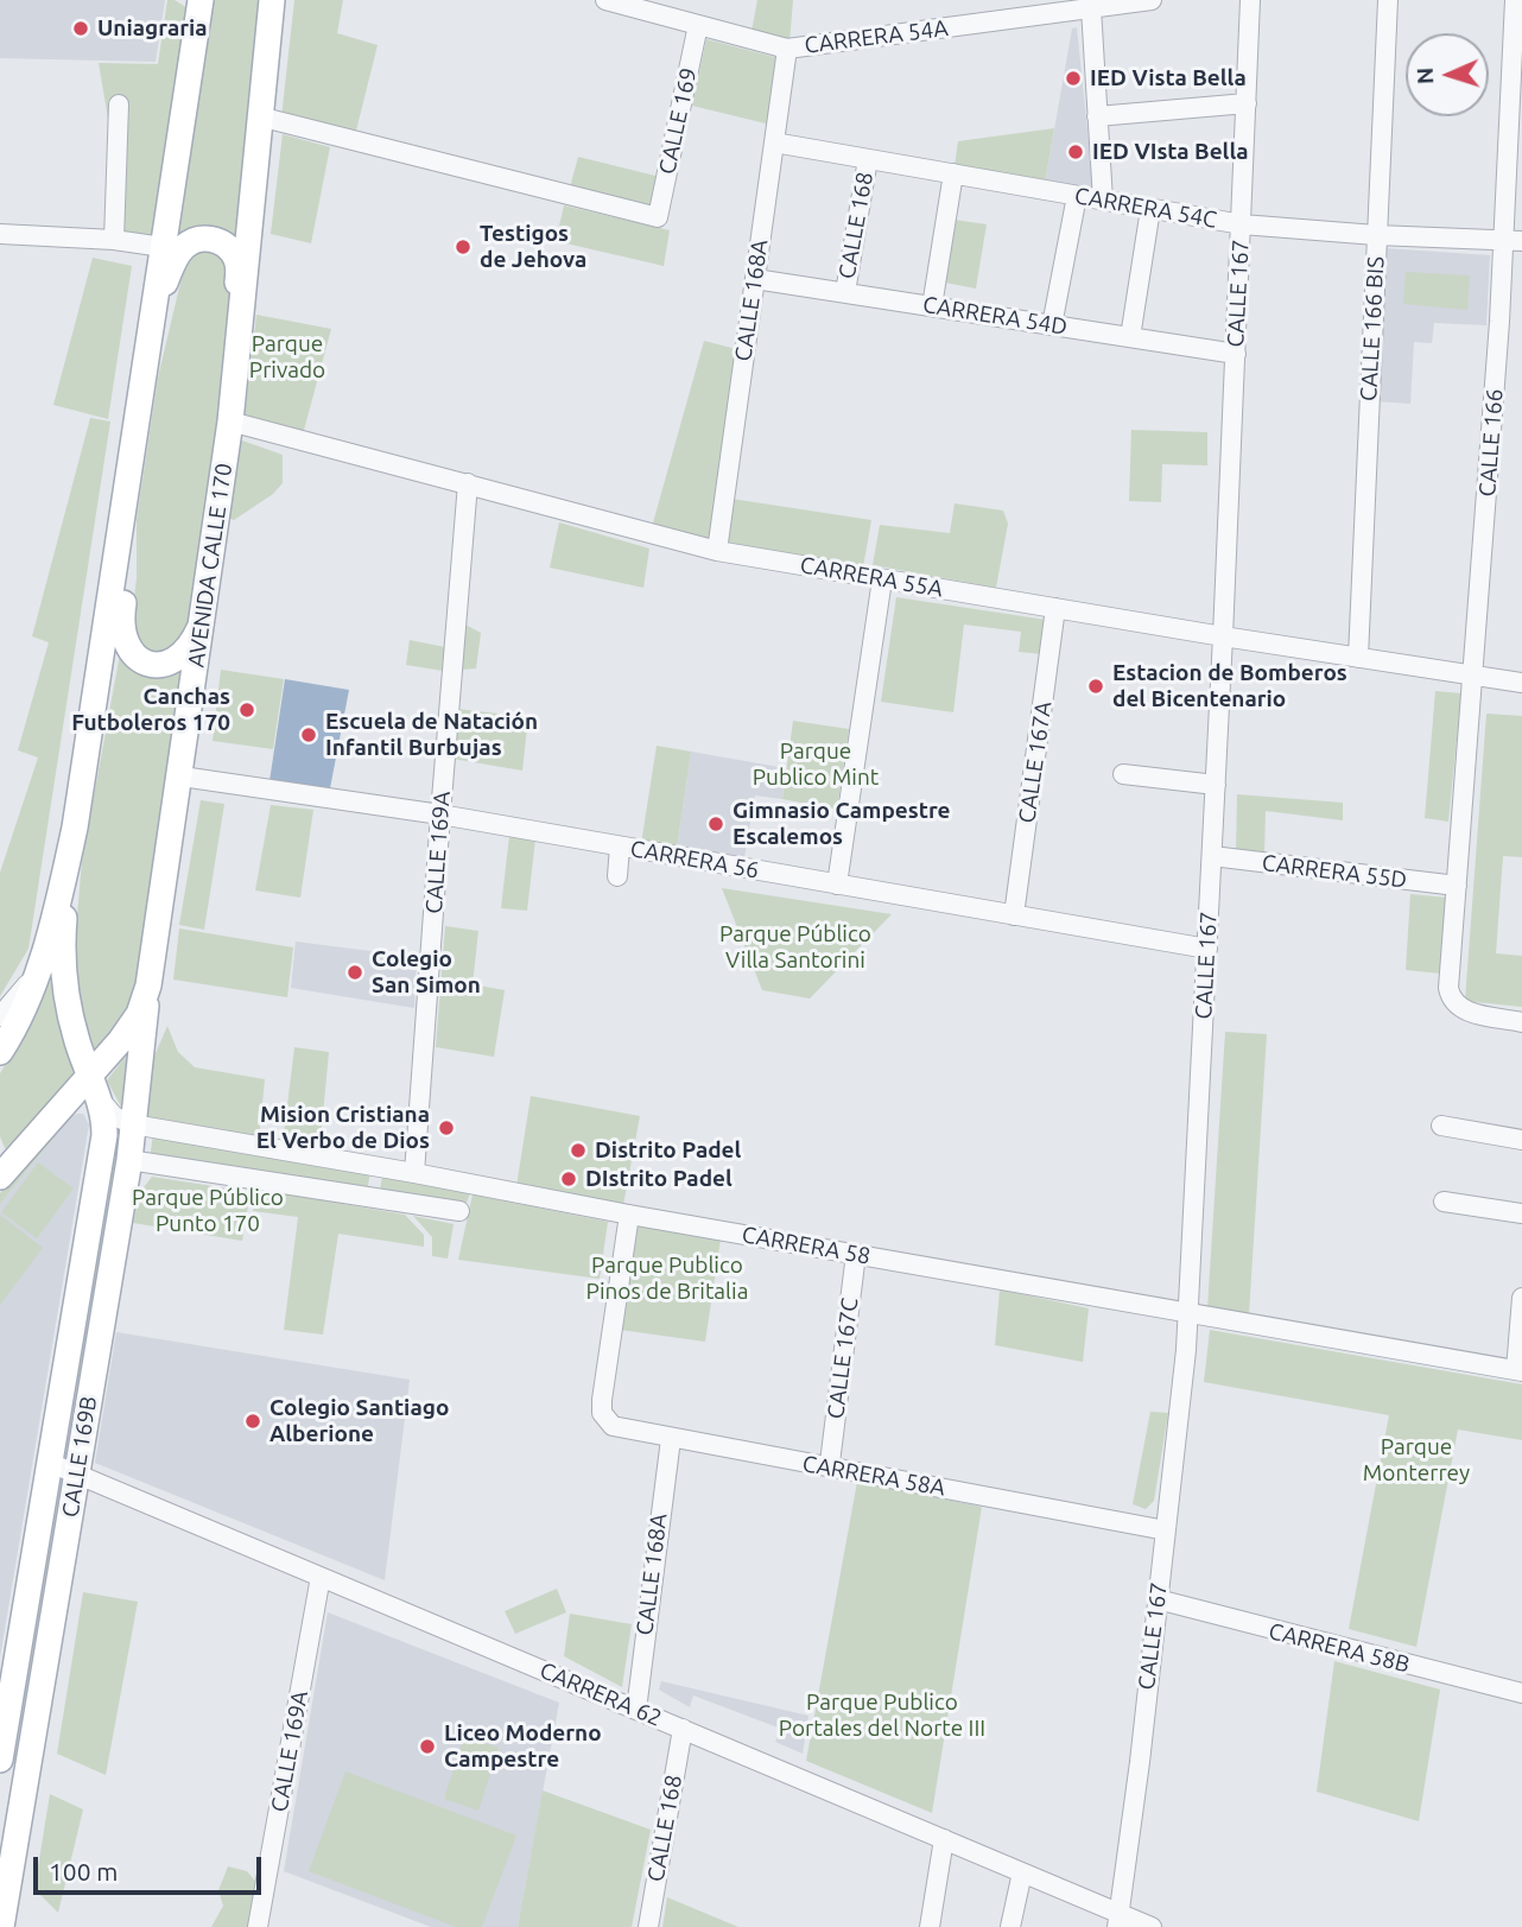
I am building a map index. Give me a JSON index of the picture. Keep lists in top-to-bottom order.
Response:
{
  "streets": {
    "main road": ["AVENIDA CALLE 170", "CALLE 169B"],
    "street": [
      "CARRERA 54A",
      "CALLE 169",
      "CARRERA 54C",
      "CALLE 168",
      "CALLE 167",
      "CALLE 168A",
      "CARRERA 54D",
      "CALLE 166 BIS",
      "CALLE 166",
      "CARRERA 55A",
      "CALLE 167A",
      "CALLE 169A",
      "CARRERA 56",
      "CARRERA 55D",
      "CARRERA 58",
      "CALLE 167C",
      "CARRERA 58A",
      "CARRERA 58B",
      "CARRERA 62"
    ]
  },
  "crossings": [
    ["CARRERA 54A", "CALLE 169"],
    ["CARRERA 54A", "CALLE 168A"],
    ["CALLE 169", "AVENIDA CALLE 170"],
    ["CARRERA 54C", "CALLE 168"],
    ["CARRERA 54C", "CALLE 167"],
    ["CARRERA 54C", "CALLE 168A"],
    ["CARRERA 54C", "CALLE 166 BIS"],
    ["CARRERA 54C", "CALLE 166"],
    ["CALLE 168", "CARRERA 54D"],
    ["CALLE 168", "CARRERA 62"],
    ["CALLE 167", "CARRERA 54D"],
    ["CALLE 167", "CARRERA 55A"],
    ["CALLE 167", "CARRERA 56"],
    ["CALLE 167", "CARRERA 55D"],
    ["CALLE 167", "CARRERA 58"],
    ["CALLE 167", "CARRERA 58A"],
    ["CALLE 167", "CARRERA 58B"],
    ["CALLE 167", "CARRERA 62"],
    ["CALLE 168A", "CARRERA 54D"],
    ["CALLE 168A", "CARRERA 55A"],
    ["CALLE 168A", "CARRERA 58A"],
    ["CALLE 168A", "CARRERA 62"],
    ["CALLE 166 BIS", "CARRERA 55A"],
    ["CALLE 166", "CARRERA 55A"],
    ["CALLE 166", "CARRERA 55D"],
    ["AVENIDA CALLE 170", "CARRERA 55A"],
    ["AVENIDA CALLE 170", "CARRERA 56"],
    ["AVENIDA CALLE 170", "CALLE 169B"],
    ["CARRERA 55A", "CALLE 167A"],
    ["CARRERA 55A", "CALLE 169A"],
    ["CALLE 167A", "CARRERA 56"],
    ["CALLE 169A", "CARRERA 56"],
    ["CALLE 169A", "CARRERA 58"],
    ["CALLE 169A", "CARRERA 62"],
    ["CARRERA 58", "CALLE 167C"],
    ["CARRERA 58", "CALLE 169B"],
    ["CARRERA 58", "CARRERA 58A"],
    ["CALLE 169B", "CARRERA 62"]
  ],
  "parks": [
    "Parque Privado",
    "Parque Publico Mint",
    "Parque Público Villa Santorini",
    "Parque Público Punto 170",
    "Parque Publico Pinos de Britalia",
    "Parque Monterrey",
    "Parque Publico Portales del Norte III"
  ],
  "places": [
    "Uniagraria",
    "IED Vista Bella",
    "IED VIsta Bella",
    "Testigos de Jehova",
    "Estacion de Bomberos del Bicentenario",
    "Canchas Futboleros 170",
    "Escuela de Natación Infantil Burbujas",
    "Gimnasio Campestre Escalemos",
    "Colegio San Simon",
    "Mision Cristiana El Verbo de Dios",
    "Distrito Padel",
    "DIstrito Padel",
    "Colegio Santiago Alberione",
    "Liceo Moderno Campestre"
  ],
  "scale_bar": "100 m",
  "north": "left"
}
